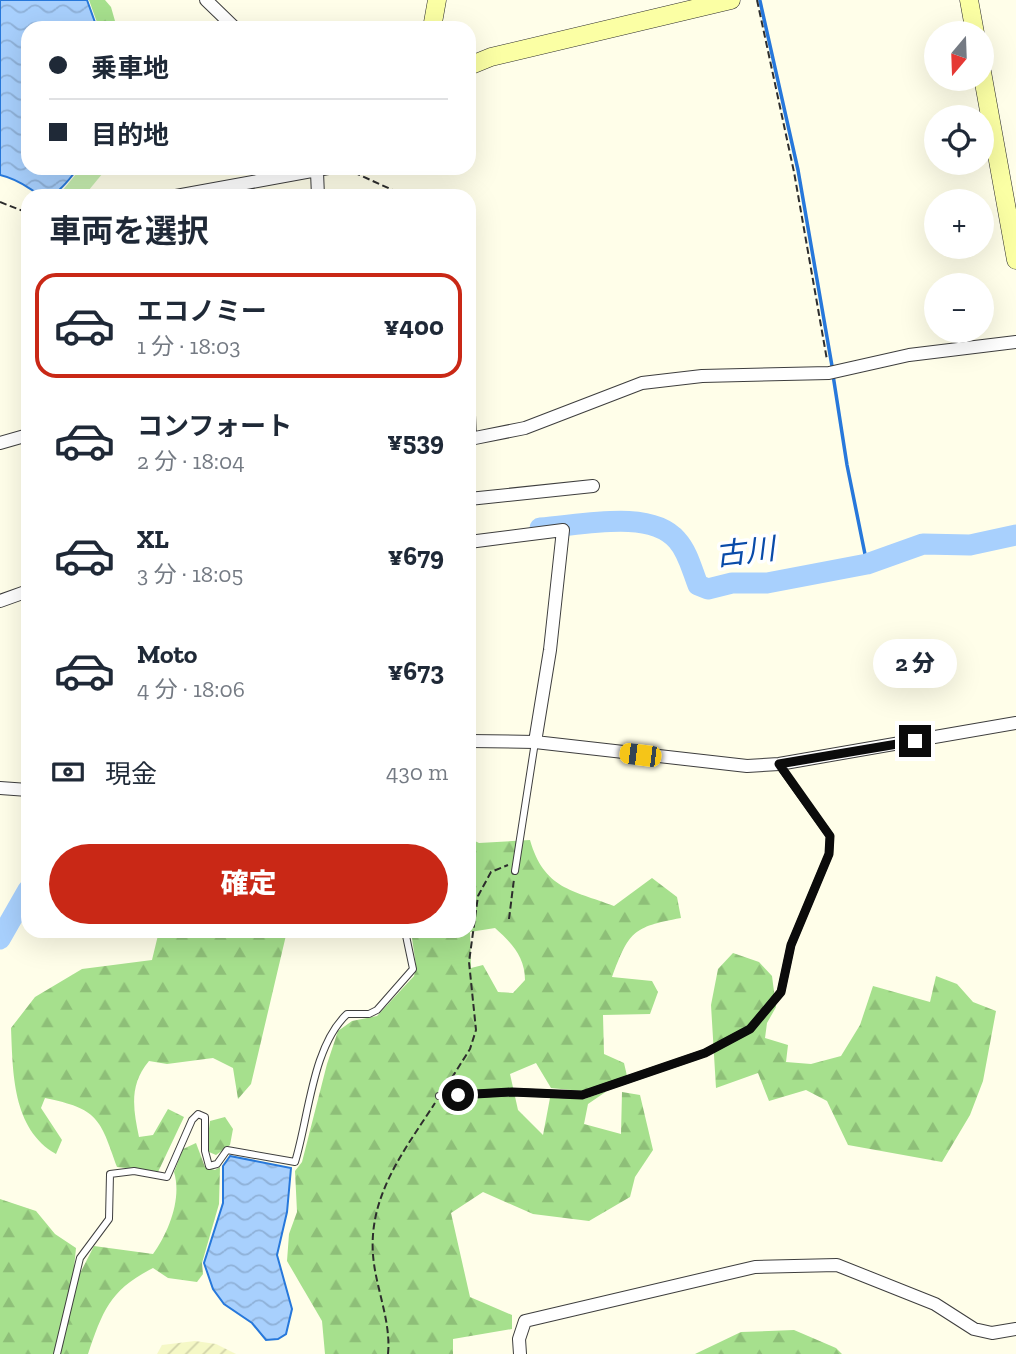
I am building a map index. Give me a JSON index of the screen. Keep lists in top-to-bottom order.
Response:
{
  "water": ["古川"],
  "north": "bottom",
  "page": {
    "map_buttons": ["+", "−"],
    "banner": ["乗車地", "目的地"],
    "heading": "車両を選択",
    "list": [
      {
        "name": "エコノミー",
        "note": "1 分 · 18:03",
        "value": "¥400"
      },
      {
        "name": "コンフォート",
        "note": "2 分 · 18:04",
        "value": "¥539"
      },
      {
        "name": "XL",
        "note": "3 分 · 18:05",
        "value": "¥679"
      },
      {
        "name": "Moto",
        "note": "4 分 · 18:06",
        "value": "¥673"
      }
    ],
    "bubble": "2 分",
    "pay": ["現金", "430 m"],
    "buttons": "確定"
  }
}
